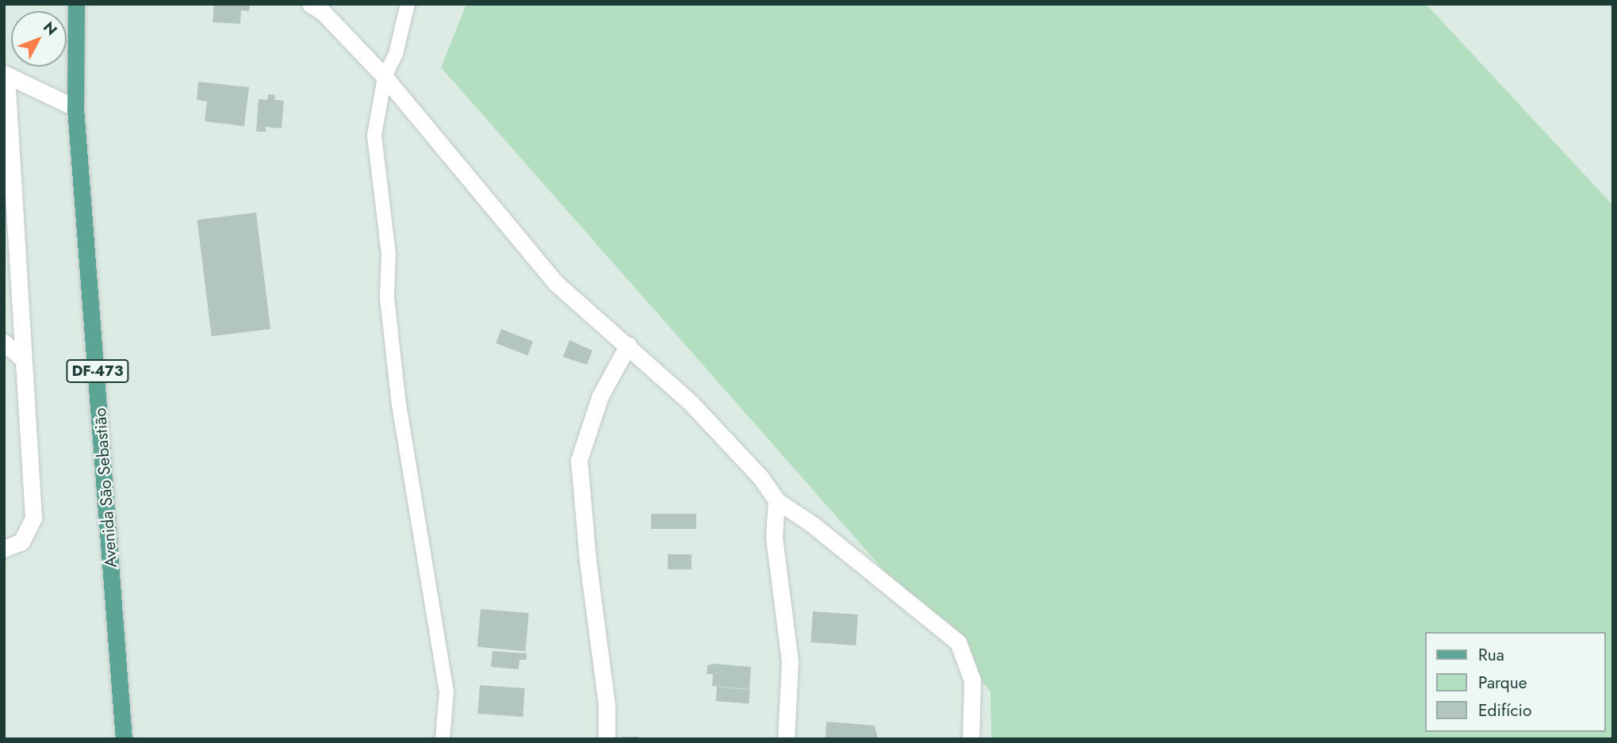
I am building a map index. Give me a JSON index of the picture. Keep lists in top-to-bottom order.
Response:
{
  "streets": {
    "main road": ["DF-473", "Avenida São Sebastião"]
  },
  "legend": ["Rua", "Parque", "Edifício"],
  "north": "top right"
}
